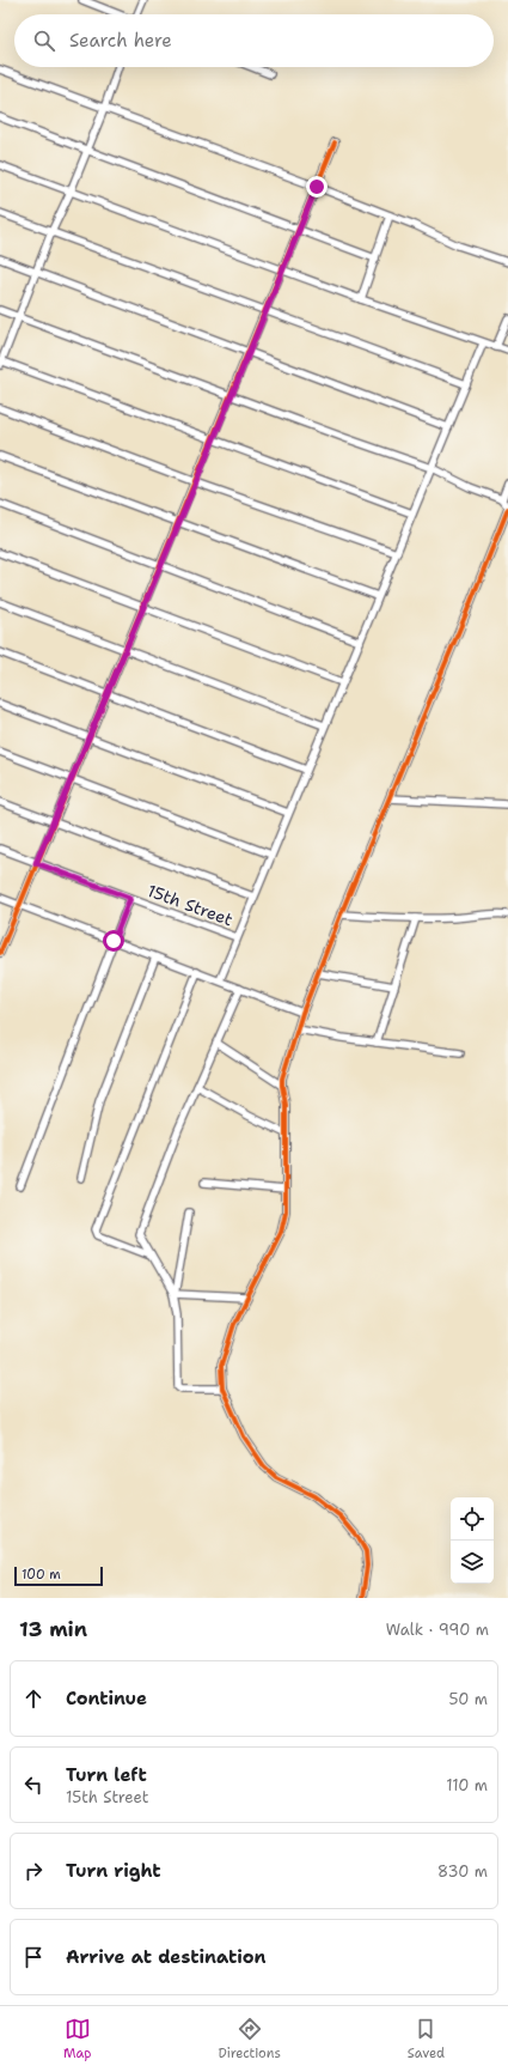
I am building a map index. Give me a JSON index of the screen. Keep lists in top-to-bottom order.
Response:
{
  "streets": {
    "street": ["15th Street"]
  },
  "scale_bar": "100 m",
  "page": {
    "search": "Search here",
    "scale": "100 m",
    "heading": ["13 min", "Walk · 990 m"],
    "list": [
      ["Continue", "50 m"],
      ["Turn left", "15th Street", "110 m"],
      ["Turn right", "830 m"],
      "Arrive at destination"
    ],
    "nav": ["Map", "Directions", "Saved"]
  }
}
